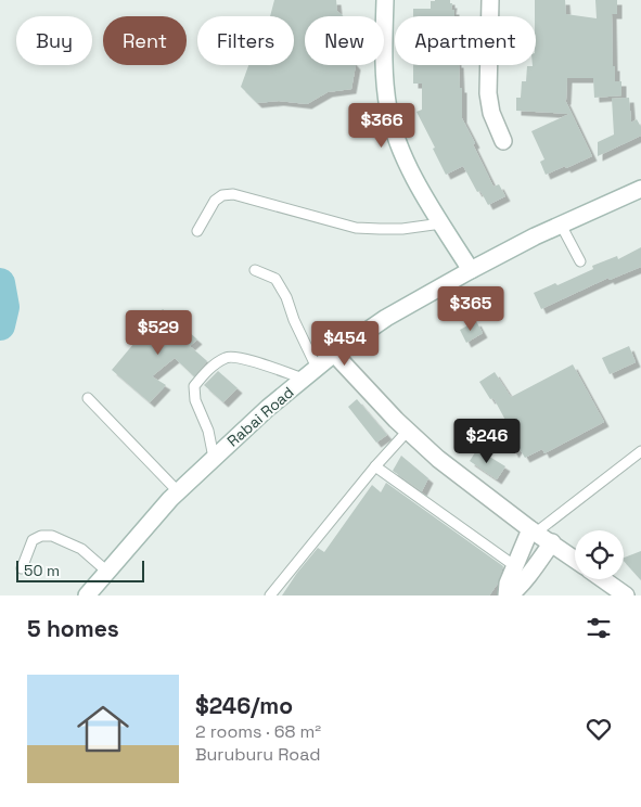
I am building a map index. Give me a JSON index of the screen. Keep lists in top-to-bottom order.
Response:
{
  "streets": {
    "street": ["Rabai Road"]
  },
  "scale_bar": "50 m",
  "page": {
    "chip": [
      "Buy",
      "Rent",
      "Filters",
      "New",
      "Apartment"
    ],
    "price": [
      "$366",
      "$365",
      "$529",
      "$454",
      "$246"
    ],
    "scale": "50 m",
    "heading": "5 homes",
    "list": [
      {
        "name": "$246/mo",
        "note": "2 rooms · 68 m² · Buruburu Road"
      }
    ]
  }
}
